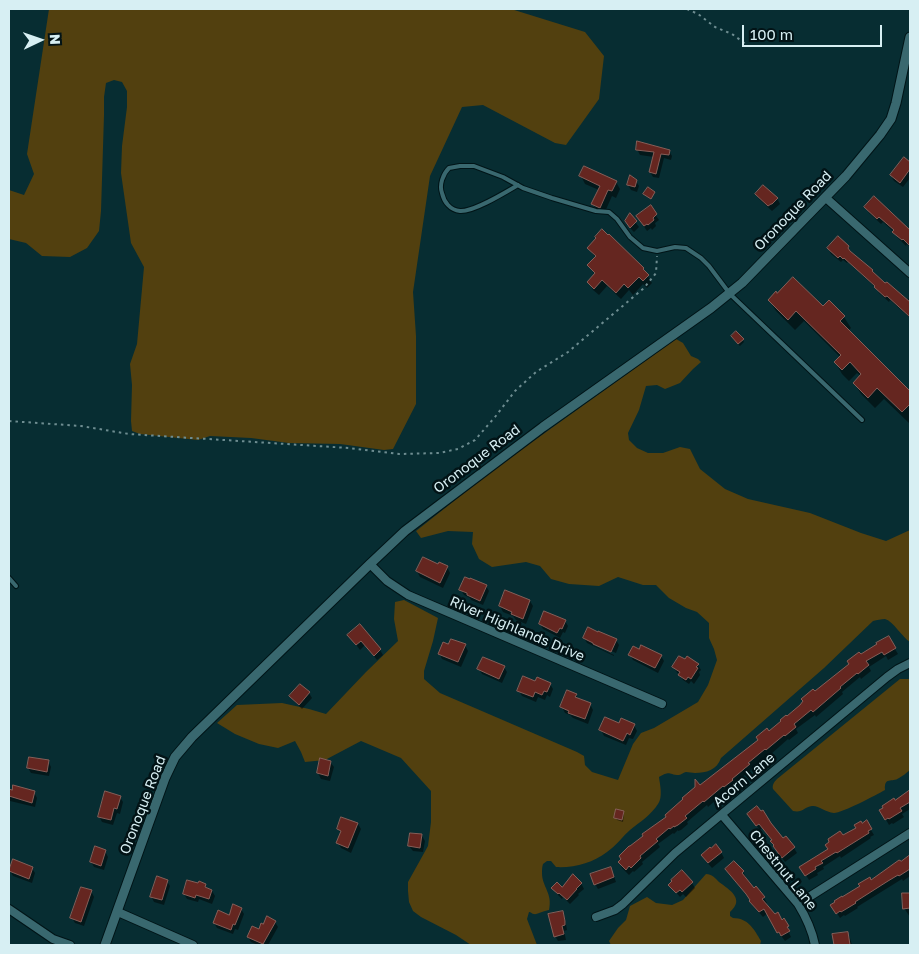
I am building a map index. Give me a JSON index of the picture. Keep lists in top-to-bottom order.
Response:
{
  "streets": {
    "street": [
      "Oronoque Road",
      "River Highlands Drive",
      "Acorn Lane",
      "Chestnut Lane"
    ]
  },
  "crossings": [
    ["Oronoque Road", "River Highlands Drive"],
    ["Acorn Lane", "Chestnut Lane"]
  ],
  "scale_bar": "100 m",
  "north": "right"
}
